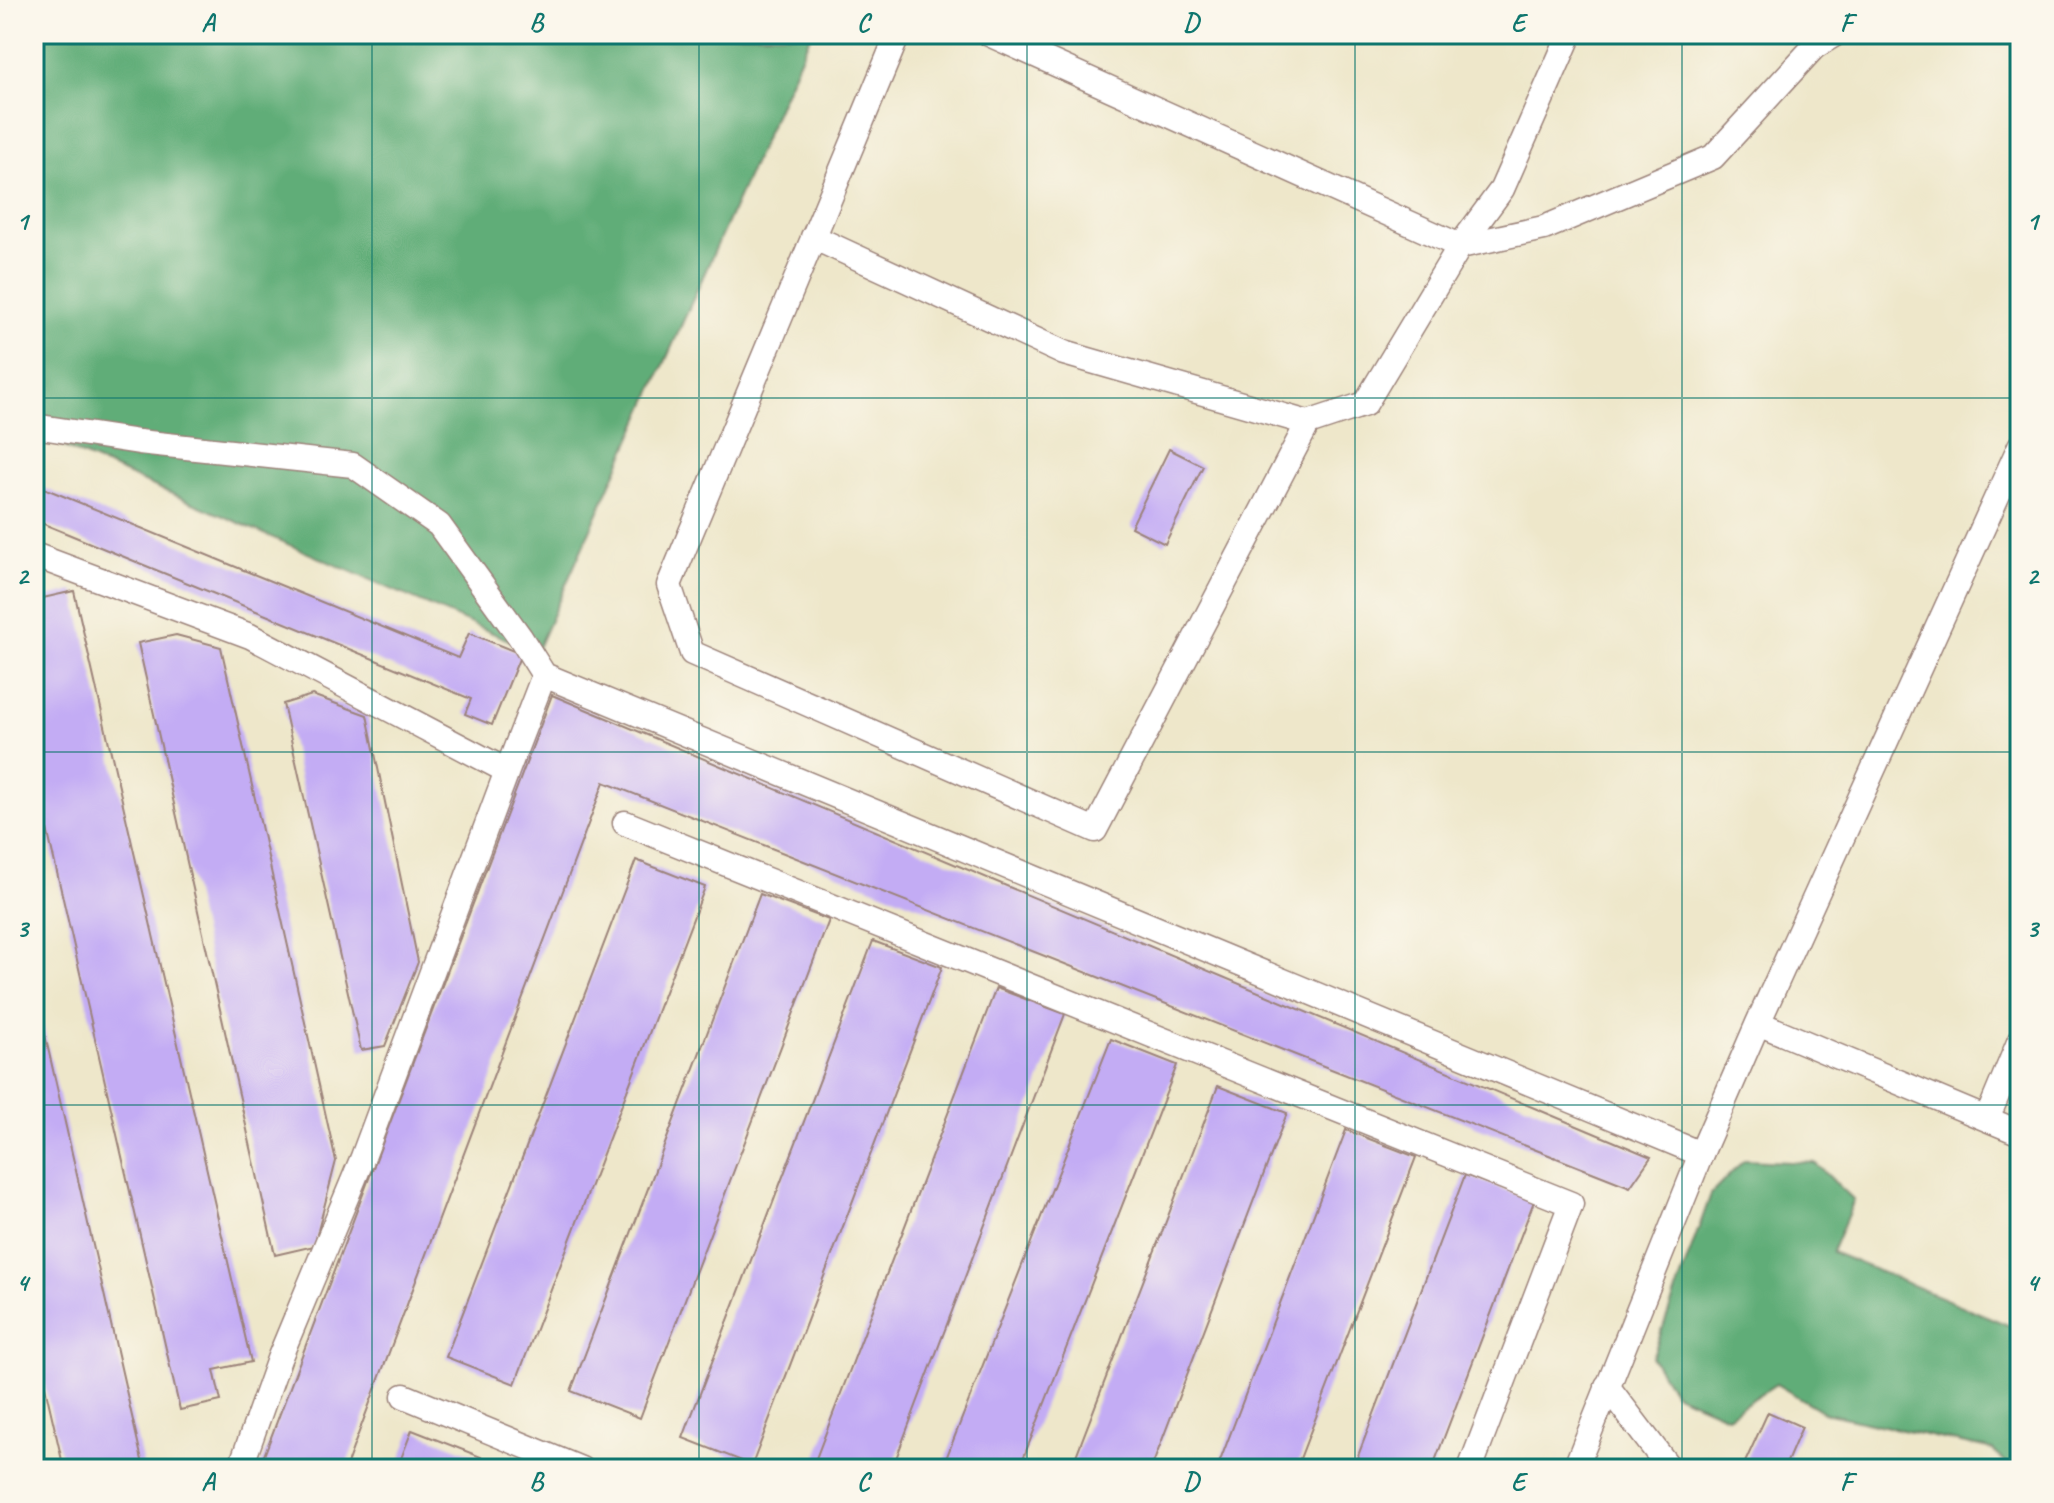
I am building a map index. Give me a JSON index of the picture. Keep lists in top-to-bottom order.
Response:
{
  "grid": {
    "columns": [
      "A",
      "B",
      "C",
      "D",
      "E",
      "F"
    ],
    "rows": [
      "1",
      "2",
      "3",
      "4"
    ]
  }
}
